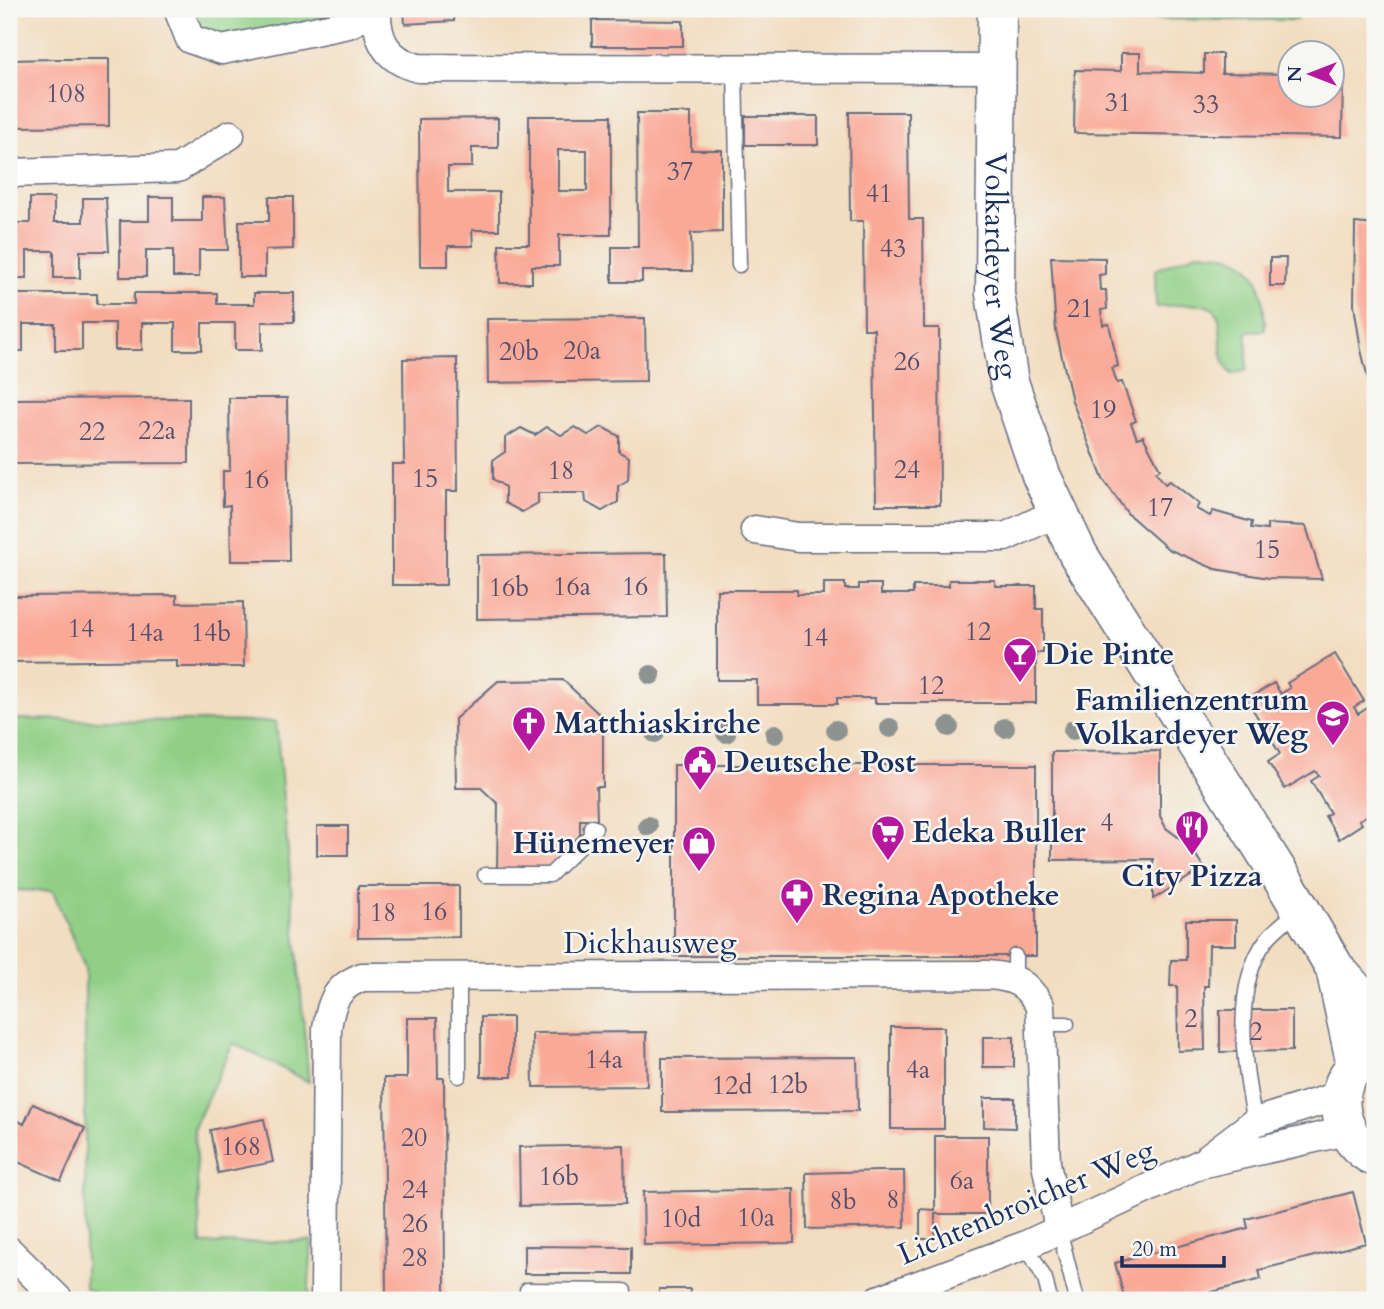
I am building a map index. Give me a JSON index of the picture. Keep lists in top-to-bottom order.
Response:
{
  "streets": {
    "street": ["Volkardeyer Weg", "Dickhausweg", "Lichtenbroicher Weg"]
  },
  "crossings": [
    ["Volkardeyer Weg", "Lichtenbroicher Weg"],
    ["Dickhausweg", "Lichtenbroicher Weg"]
  ],
  "places": {
    "bar": ["Die Pinte"],
    "school or university": ["Familienzentrum Volkardeyer Weg"],
    "church": ["Matthiaskirche"],
    "public building": ["Deutsche Post"],
    "restaurant": ["City Pizza"],
    "supermarket": ["Edeka Buller"],
    "shop": ["Hünemeyer"],
    "pharmacy": ["Regina Apotheke"]
  },
  "house_numbers": [
    "108",
    "31",
    "33",
    "37",
    "41",
    "43",
    "21",
    "20a",
    "20b",
    "26",
    "19",
    "22a",
    "22",
    "24",
    "18",
    "15",
    "16",
    "17",
    "15",
    "16a",
    "16",
    "16b",
    "14",
    "12",
    "14a",
    "14b",
    "14",
    "12",
    "4",
    "16",
    "18",
    "2",
    "2",
    "14a",
    "4a",
    "12b",
    "12d",
    "20",
    "168",
    "16b",
    "6a",
    "24",
    "8",
    "8b",
    "10a",
    "10d",
    "26",
    "28"
  ],
  "scale_bar": "20 m",
  "north": "left"
}
